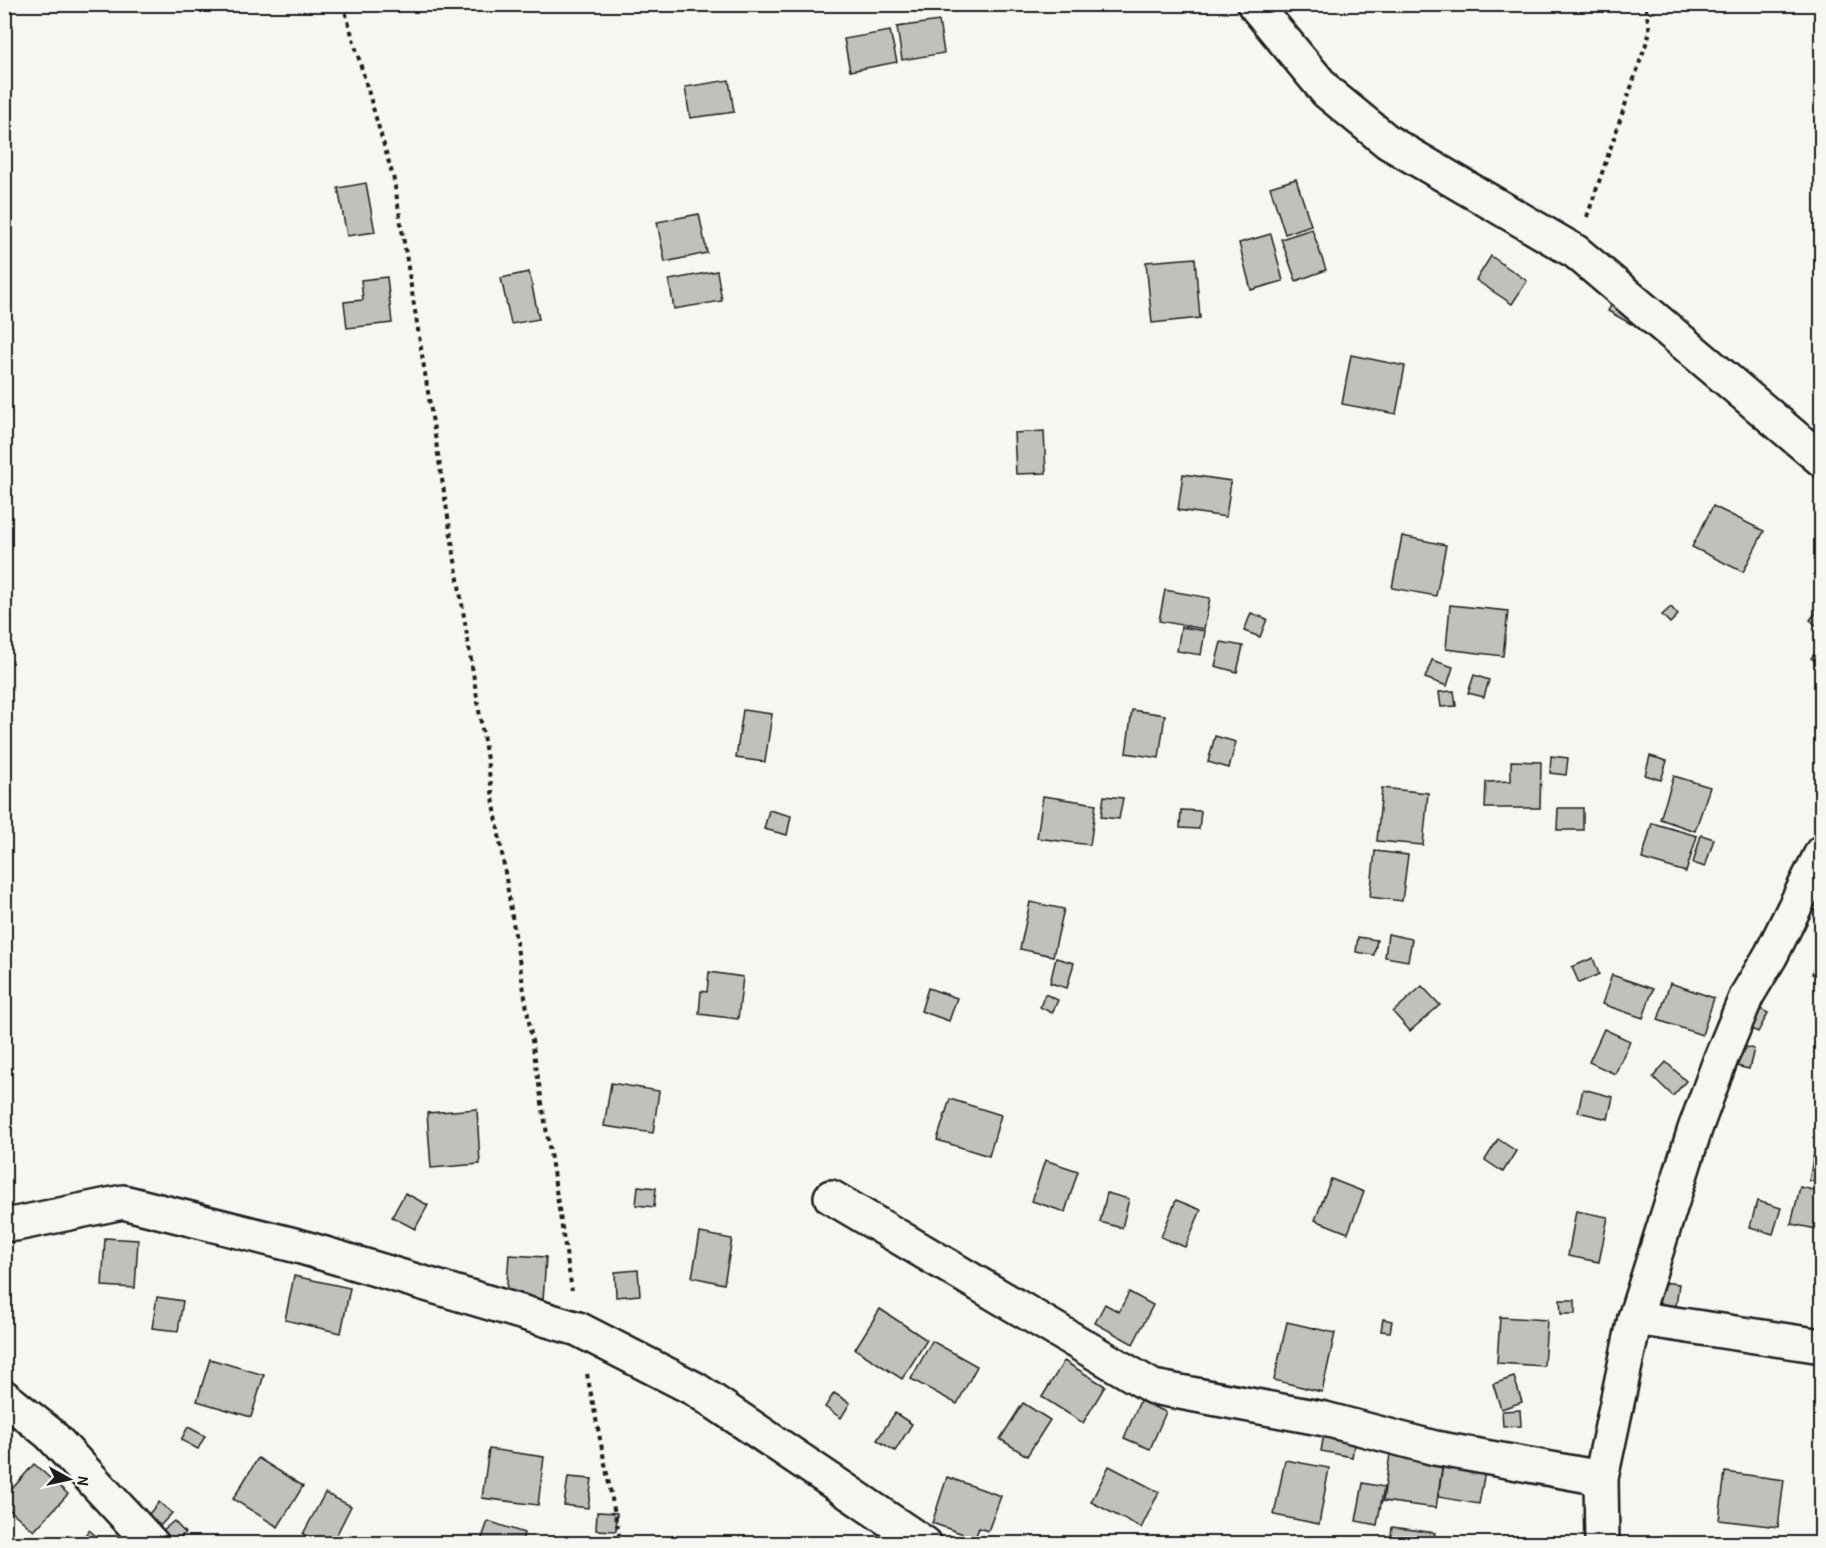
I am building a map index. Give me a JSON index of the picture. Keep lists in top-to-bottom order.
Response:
{
  "north": "right"
}
